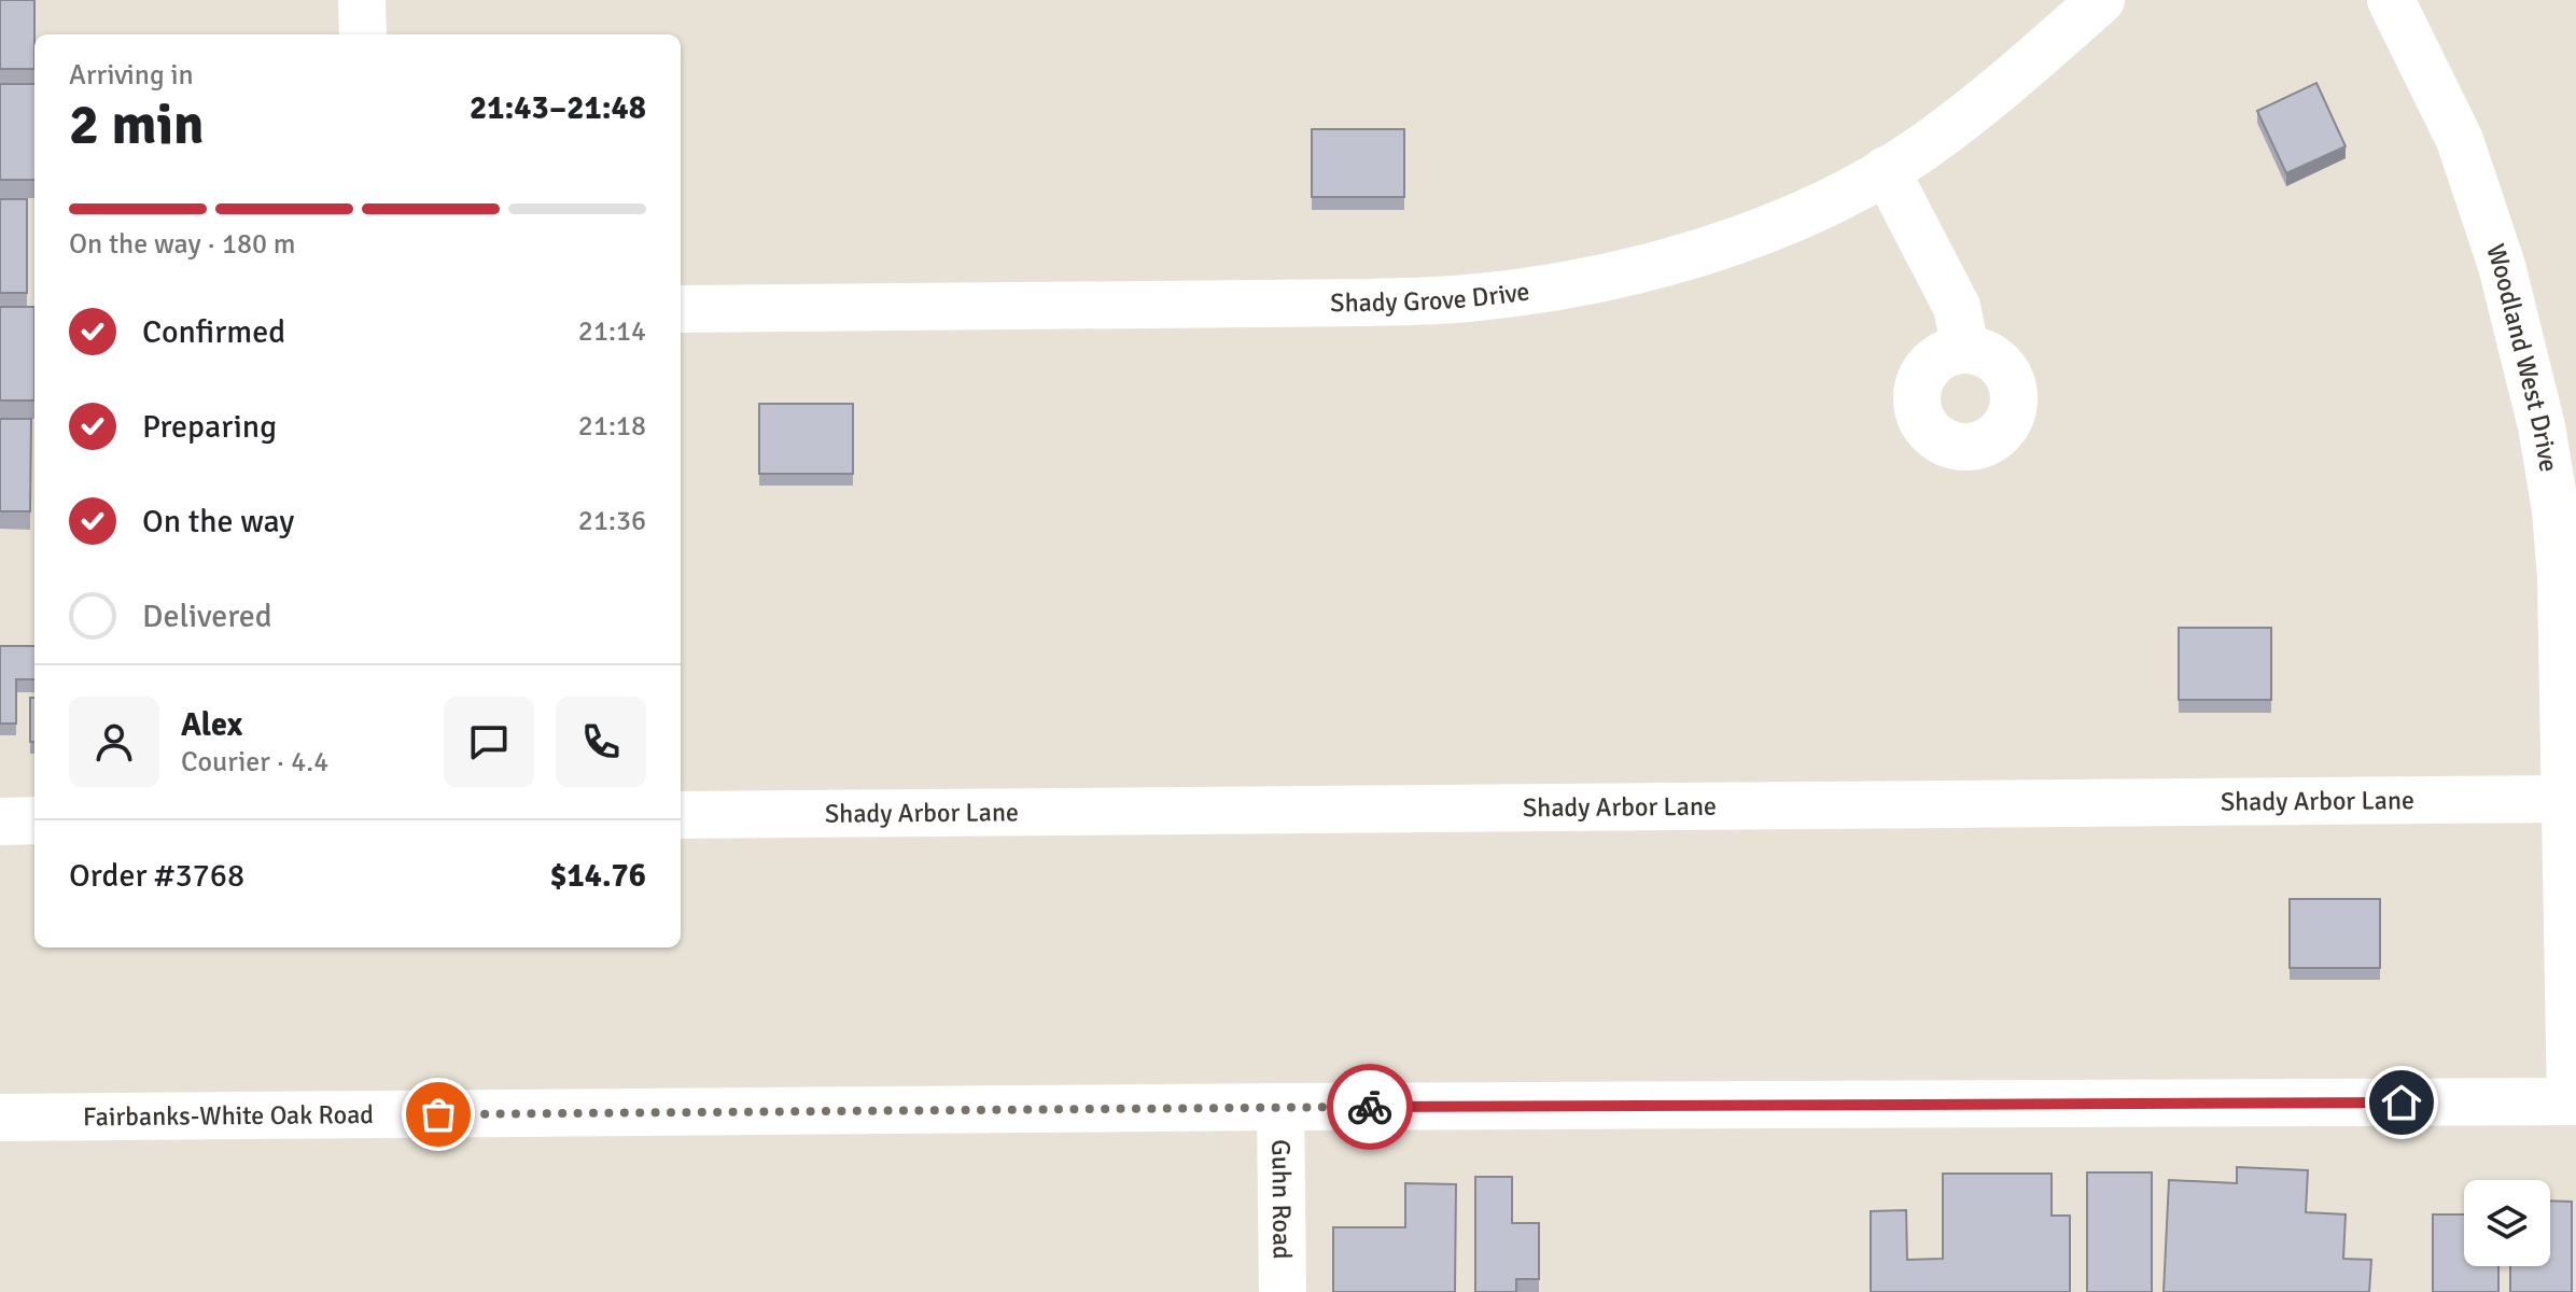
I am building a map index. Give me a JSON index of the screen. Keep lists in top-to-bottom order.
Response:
{
  "streets": {
    "street": [
      "Shady Grove Drive",
      "Woodland West Drive",
      "Shady Arbor Lane",
      "Fairbanks-White Oak Road",
      "Guhn Road"
    ]
  },
  "crossings": [
    ["Woodland West Drive", "Shady Arbor Lane"],
    ["Woodland West Drive", "Fairbanks-White Oak Road"],
    ["Fairbanks-White Oak Road", "Guhn Road"]
  ],
  "page": {
    "heading": ["2 min", "Arriving in", "21:43–21:48"],
    "panel": [
      "Alex",
      "Courier · 4.4",
      "Order #3768",
      "$14.76"
    ],
    "bar": "On the way · 180 m",
    "list": [
      ["Confirmed", "21:14"],
      ["Preparing", "21:18"],
      ["On the way", "21:36"],
      "Delivered"
    ]
  }
}
